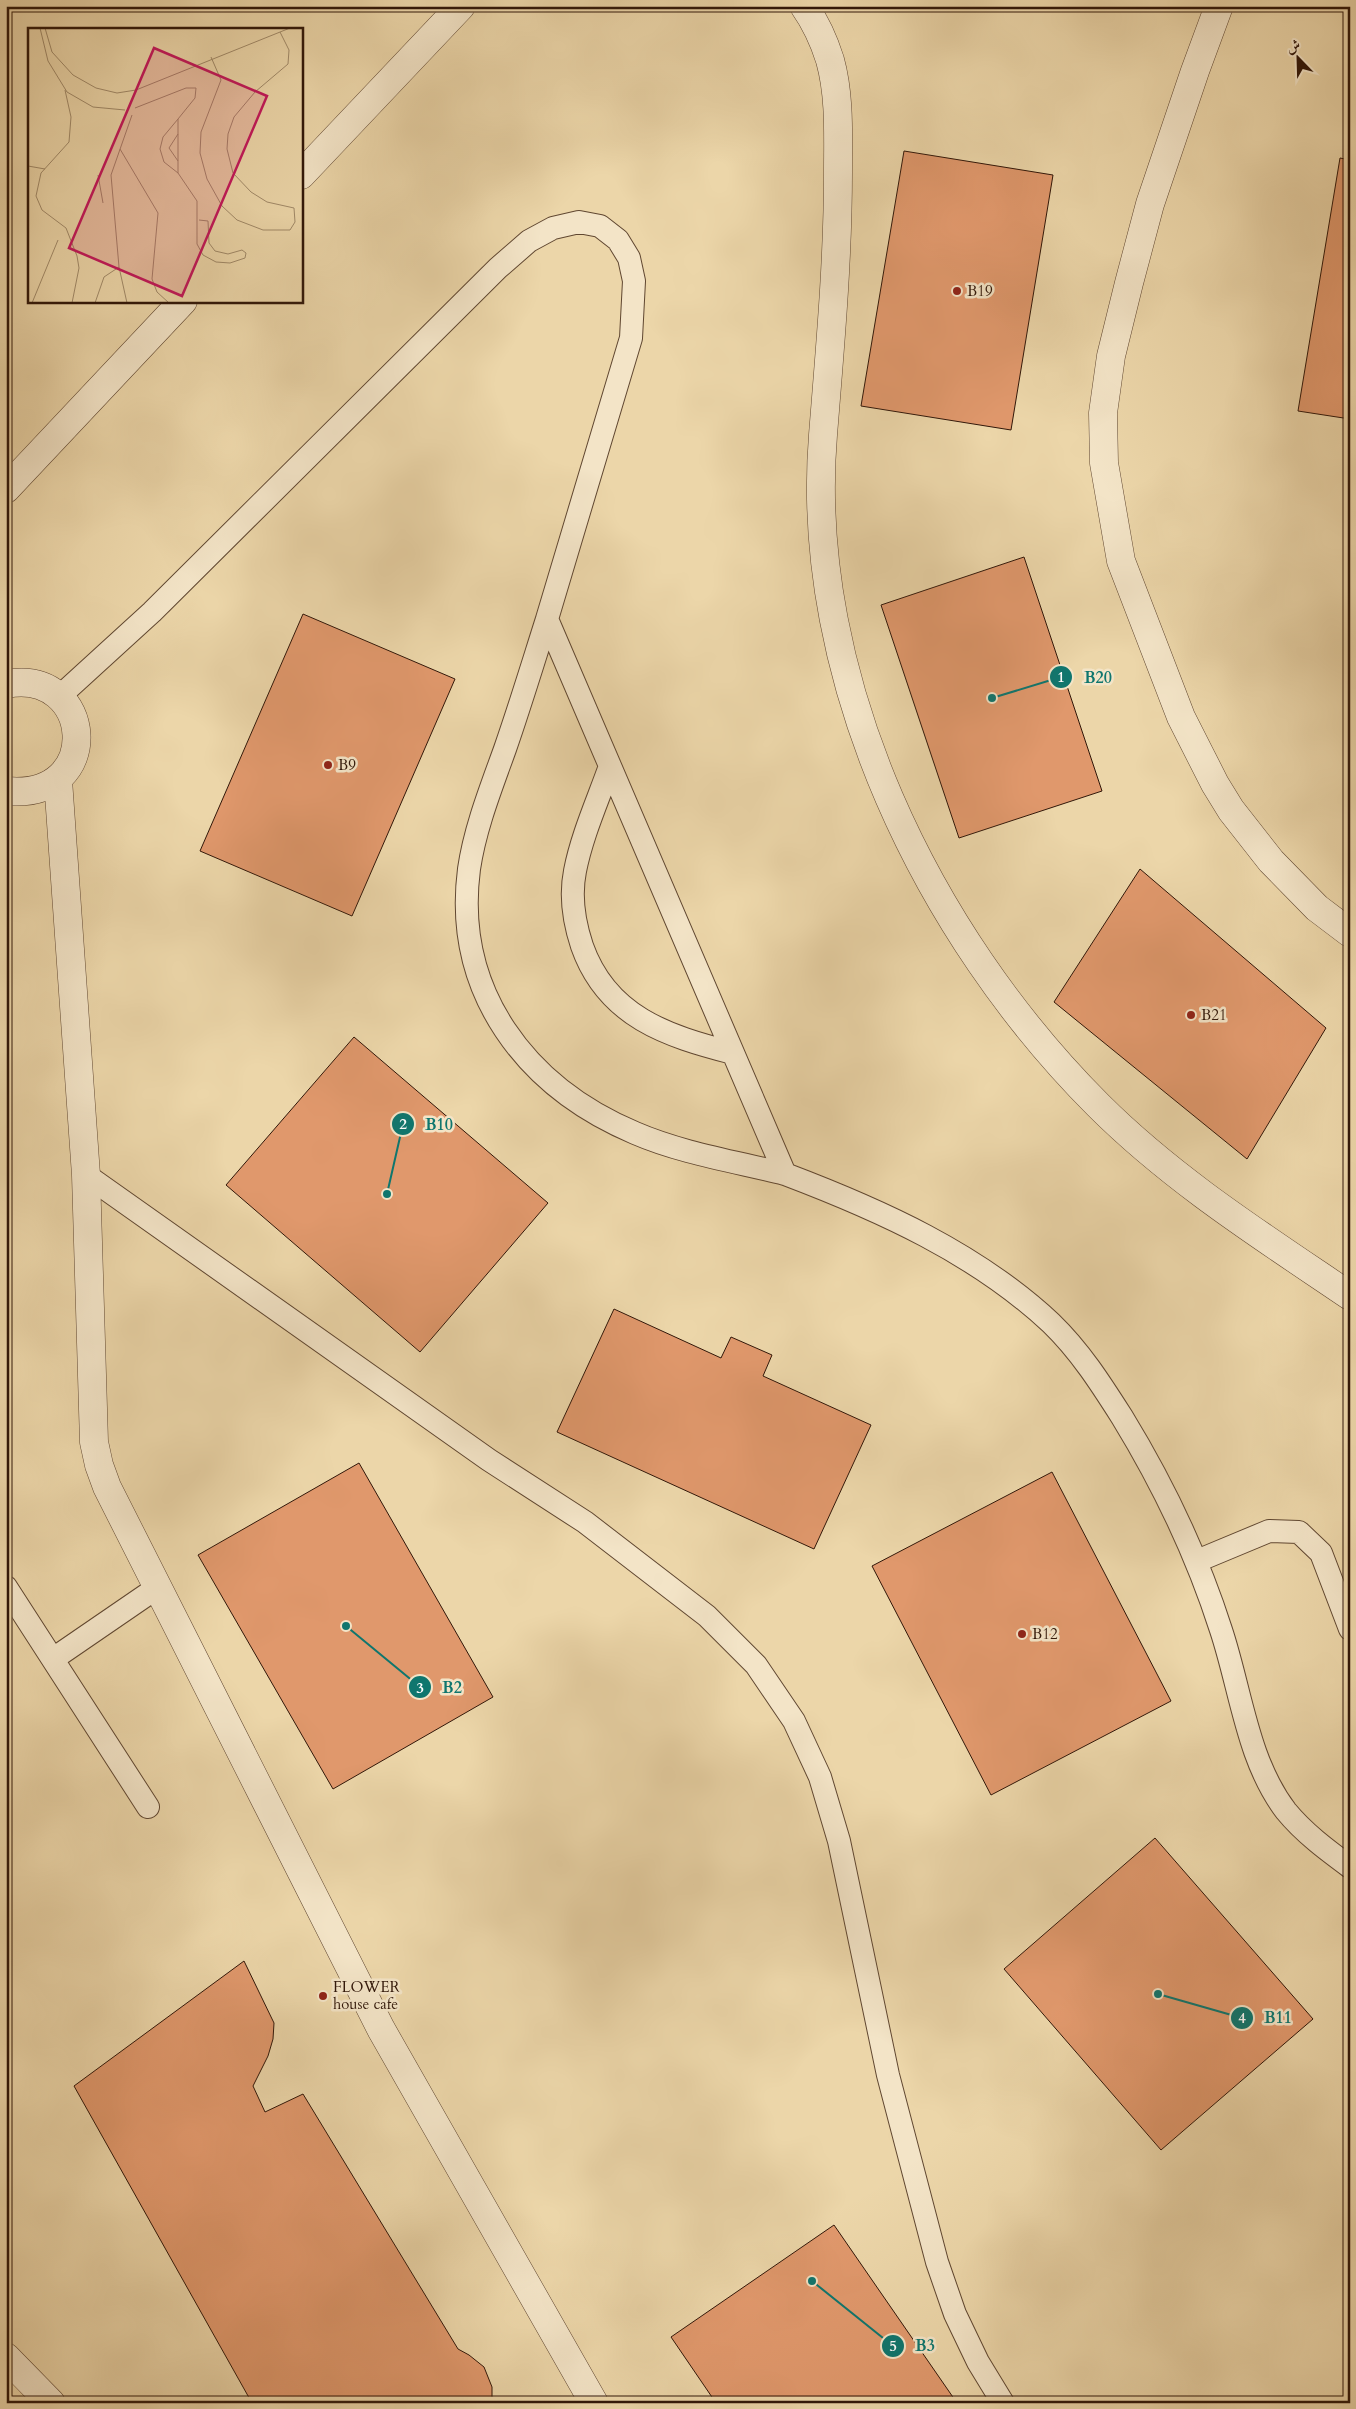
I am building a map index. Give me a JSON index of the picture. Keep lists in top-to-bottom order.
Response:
{
  "places": [
    "B19",
    "B20",
    "B9",
    "B21",
    "B10",
    "B2",
    "B12",
    "B11",
    "FLOWER house cafe",
    "B3"
  ],
  "north": "top left"
}
